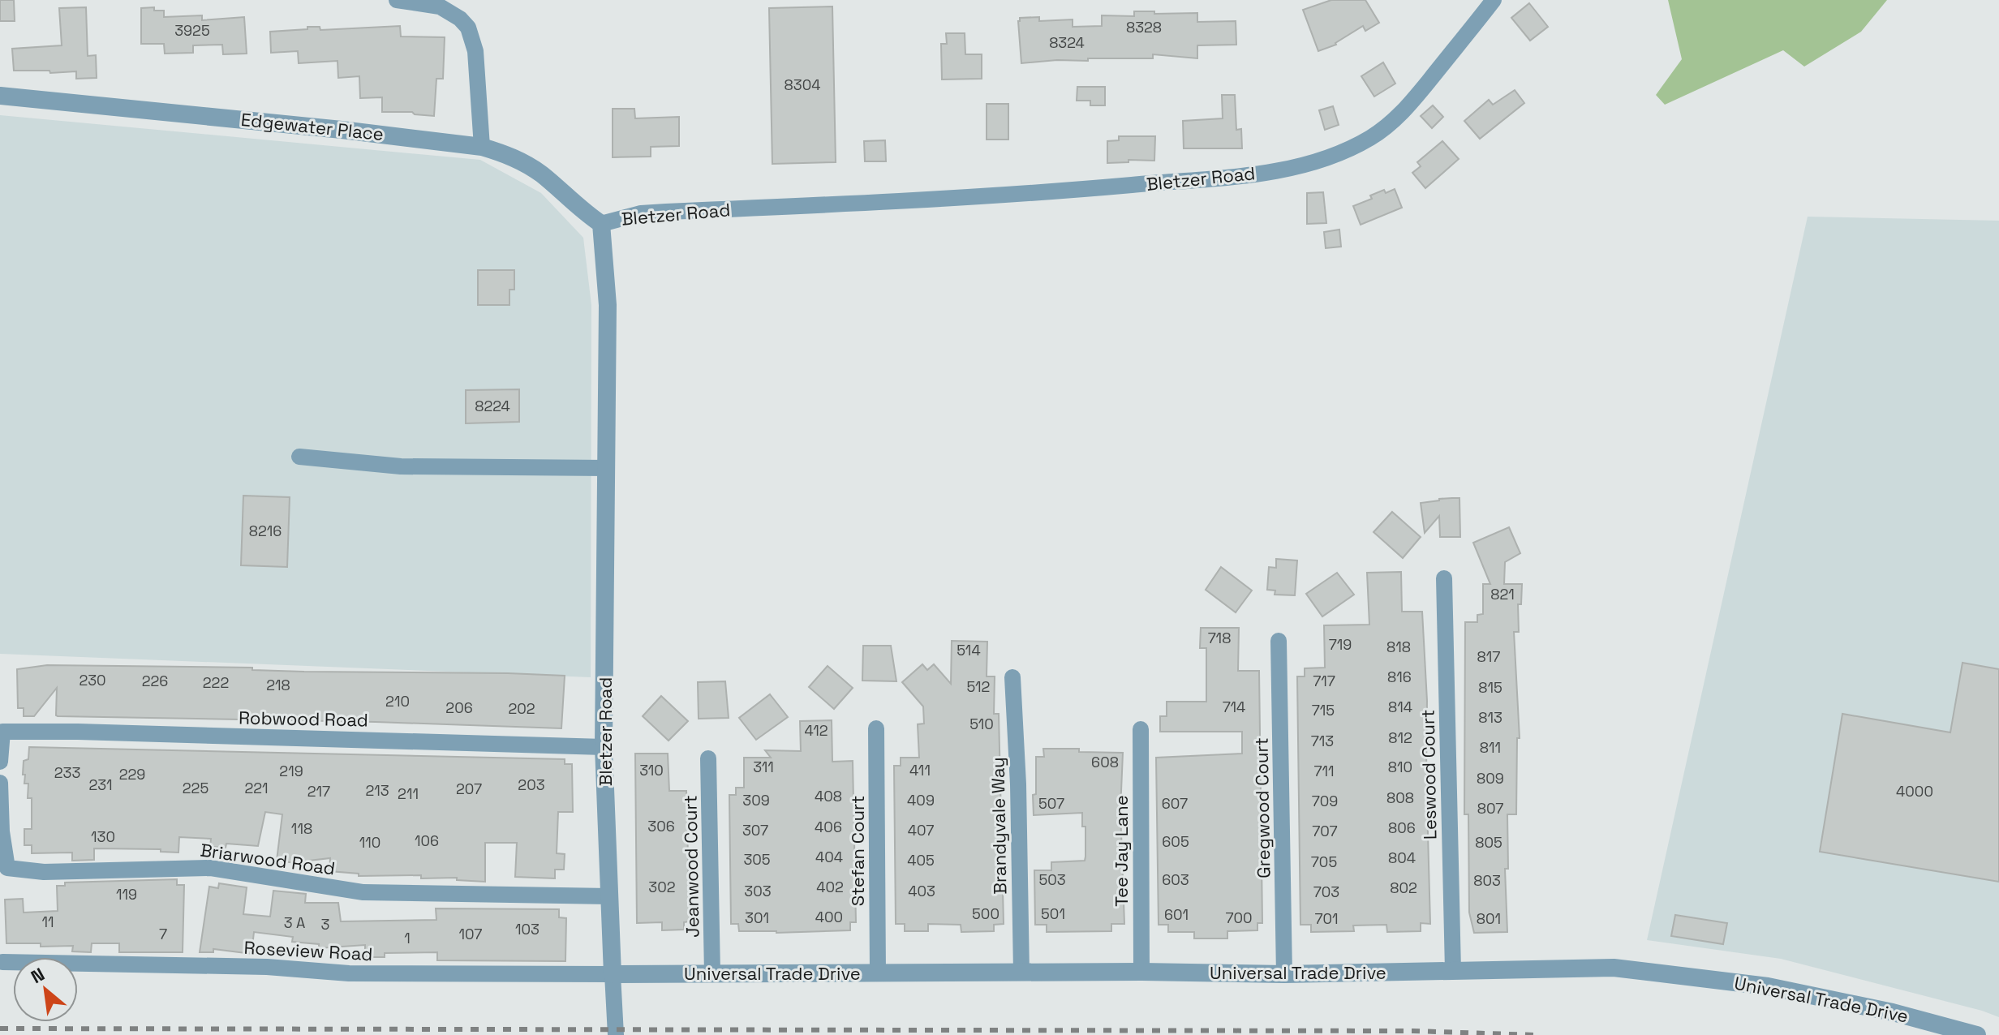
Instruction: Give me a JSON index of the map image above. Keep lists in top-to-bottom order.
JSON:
{
  "streets": {
    "street": [
      "Edgewater Place",
      "Bletzer Road",
      "Robwood Road",
      "Leswood Court",
      "Gregwood Court",
      "Brandyvale Way",
      "Stefan Court",
      "Tee Jay Lane",
      "Briarwood Road",
      "Jeanwood Court",
      "Roseview Road",
      "Universal Trade Drive"
    ]
  },
  "crossings": [
    ["Edgewater Place", "Bletzer Road"],
    ["Bletzer Road", "Robwood Road"],
    ["Bletzer Road", "Briarwood Road"],
    ["Bletzer Road", "Roseview Road"],
    ["Bletzer Road", "Universal Trade Drive"],
    ["Leswood Court", "Universal Trade Drive"],
    ["Gregwood Court", "Universal Trade Drive"],
    ["Brandyvale Way", "Universal Trade Drive"],
    ["Stefan Court", "Universal Trade Drive"],
    ["Tee Jay Lane", "Universal Trade Drive"],
    ["Jeanwood Court", "Universal Trade Drive"],
    ["Roseview Road", "Universal Trade Drive"]
  ],
  "house_numbers": [
    "8328",
    "3925",
    "8324",
    "8304",
    "8224",
    "8216",
    "821",
    "718",
    "719",
    "818",
    "514",
    "817",
    "816",
    "230",
    "226",
    "717",
    "222",
    "218",
    "512",
    "815",
    "210",
    "714",
    "814",
    "206",
    "202",
    "715",
    "813",
    "510",
    "412",
    "812",
    "713",
    "811",
    "608",
    "311",
    "810",
    "310",
    "411",
    "219",
    "711",
    "233",
    "229",
    "809",
    "231",
    "203",
    "225",
    "221",
    "207",
    "213",
    "217",
    "4000",
    "211",
    "408",
    "808",
    "309",
    "409",
    "709",
    "507",
    "607",
    "807",
    "306",
    "406",
    "806",
    "118",
    "307",
    "407",
    "707",
    "130",
    "106",
    "605",
    "110",
    "805",
    "404",
    "804",
    "305",
    "405",
    "705",
    "503",
    "603",
    "803",
    "302",
    "402",
    "802",
    "303",
    "403",
    "703",
    "119",
    "500",
    "501",
    "601",
    "400",
    "301",
    "700",
    "701",
    "801",
    "11",
    "3 A",
    "3",
    "103",
    "7",
    "107",
    "1"
  ],
  "north": "top left"
}
